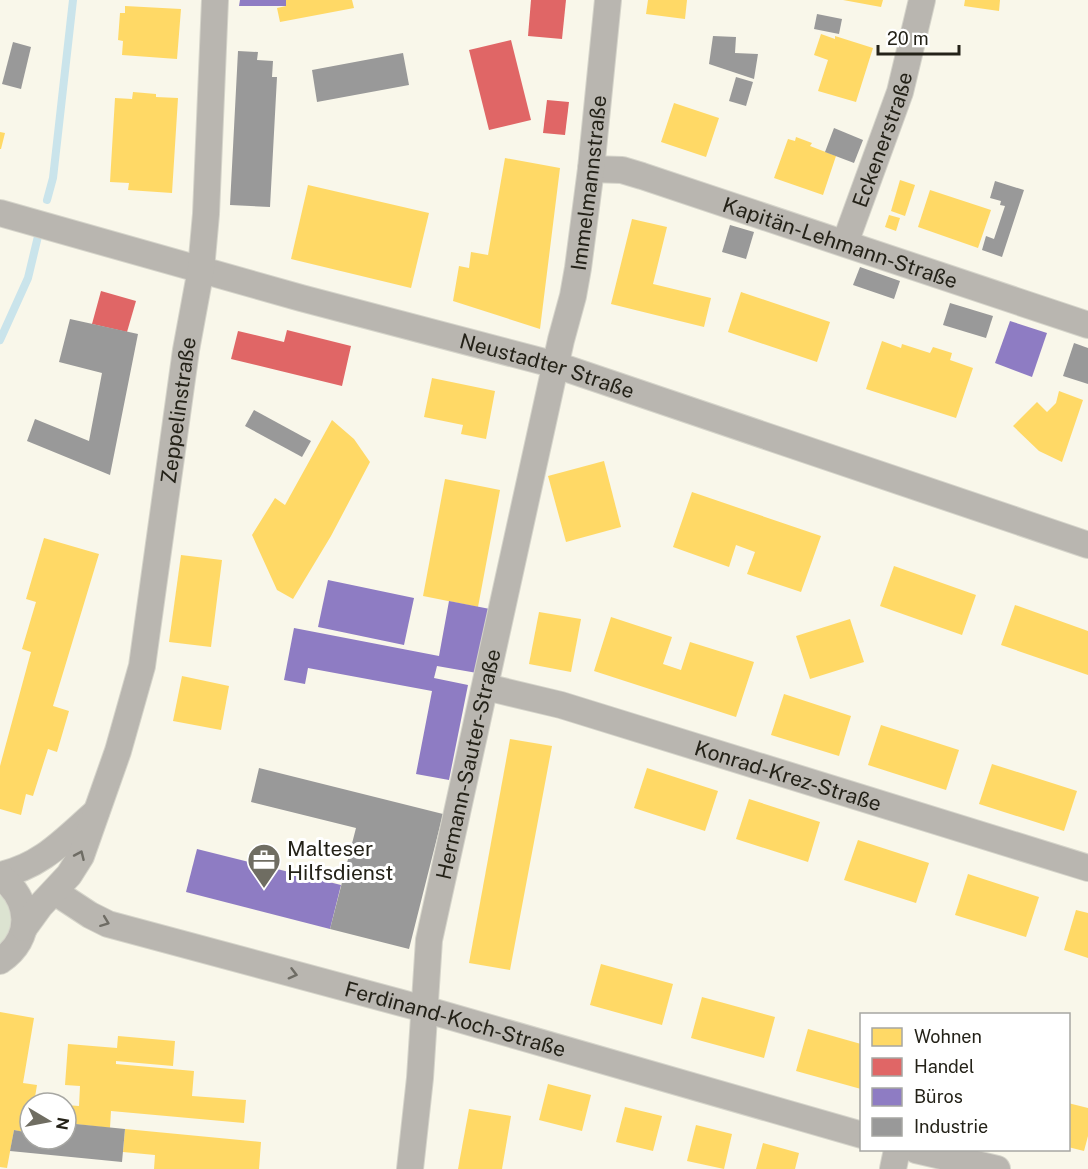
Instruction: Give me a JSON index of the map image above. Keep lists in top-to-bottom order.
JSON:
{
  "streets": {
    "street": [
      "Eckenerstraße",
      "Immelmannstraße",
      "Kapitän-Lehmann-Straße",
      "Neustadter Straße",
      "Zeppelinstraße",
      "Hermann-Sauter-Straße",
      "Konrad-Krez-Straße",
      "Ferdinand-Koch-Straße"
    ]
  },
  "crossings": [
    ["Eckenerstraße", "Kapitän-Lehmann-Straße"],
    ["Immelmannstraße", "Kapitän-Lehmann-Straße"],
    ["Immelmannstraße", "Neustadter Straße"],
    ["Immelmannstraße", "Hermann-Sauter-Straße"],
    ["Neustadter Straße", "Zeppelinstraße"],
    ["Neustadter Straße", "Hermann-Sauter-Straße"],
    ["Zeppelinstraße", "Ferdinand-Koch-Straße"],
    ["Hermann-Sauter-Straße", "Konrad-Krez-Straße"],
    ["Hermann-Sauter-Straße", "Ferdinand-Koch-Straße"]
  ],
  "one_way": ["Ferdinand-Koch-Straße"],
  "places": {
    "office": ["Malteser Hilfsdienst"]
  },
  "legend": [
    "Wohnen",
    "Handel",
    "Büros",
    "Industrie"
  ],
  "scale_bar": "20 m",
  "north": "right"
}
